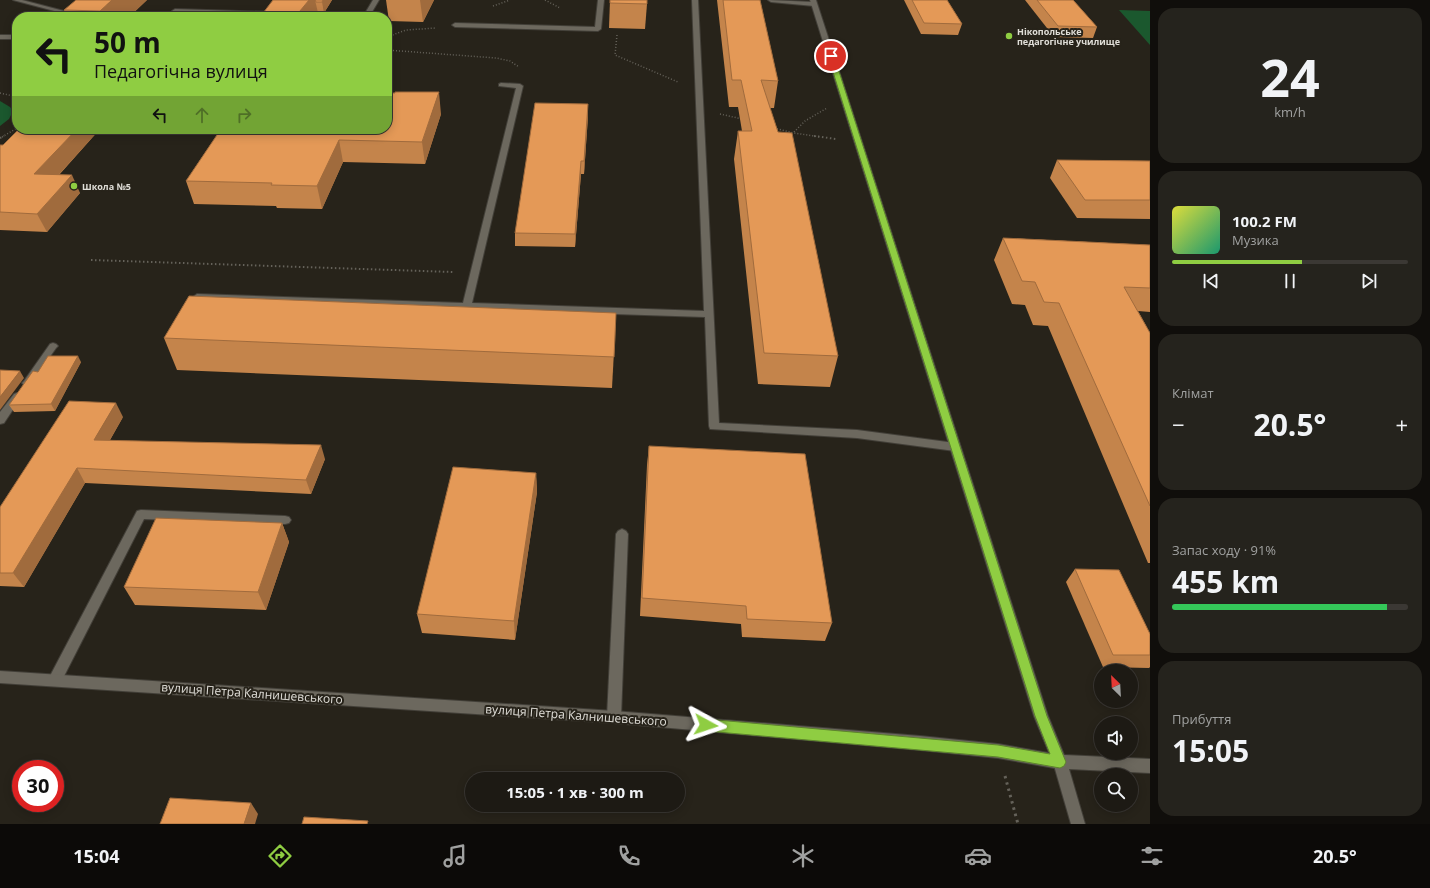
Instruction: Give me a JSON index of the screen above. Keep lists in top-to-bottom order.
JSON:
{
  "streets": {
    "main road": ["вулиця Петра Калнишевського"]
  },
  "places": ["Нікопольське педагогічне училище", "Школа №5"],
  "north": "top left",
  "page": {
    "tile": [
      ["24", "km/h"],
      "Клімат",
      ["Запас ходу · 91%", "455 km"],
      ["Прибуття", "15:05"]
    ],
    "turn": ["50 m", "Педагогічна вулиця"],
    "song": ["100.2 FM", "Музика"],
    "heat": ["−", "20.5°", "+"],
    "limit": "30",
    "trip": "15:05 · 1 хв · 300 m",
    "tabs": ["15:04", "20.5°"]
  }
}
